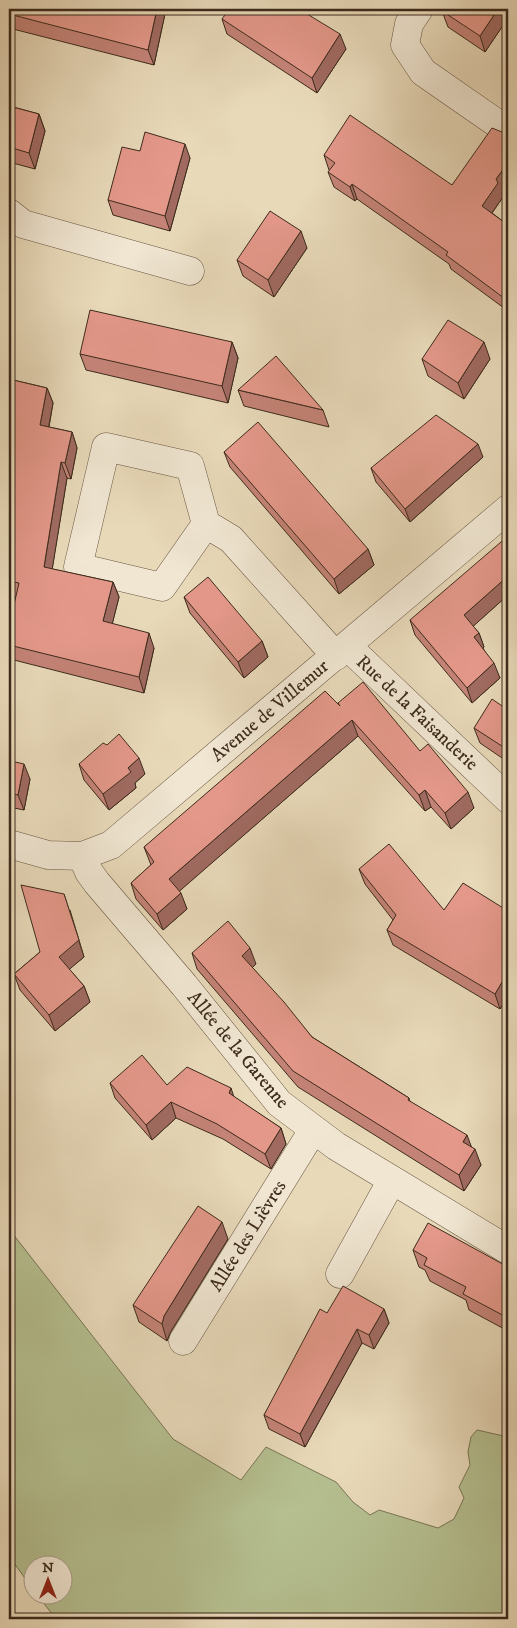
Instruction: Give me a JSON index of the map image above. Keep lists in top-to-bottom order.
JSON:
{
  "streets": {
    "street": [
      "Avenue de Villemur",
      "Rue de la Faisanderie",
      "Allée de la Garenne",
      "Allée des Lièvres"
    ]
  },
  "crossings": [
    ["Avenue de Villemur", "Rue de la Faisanderie"],
    ["Avenue de Villemur", "Allée de la Garenne"],
    ["Allée de la Garenne", "Allée des Lièvres"]
  ],
  "north": "top"
}
